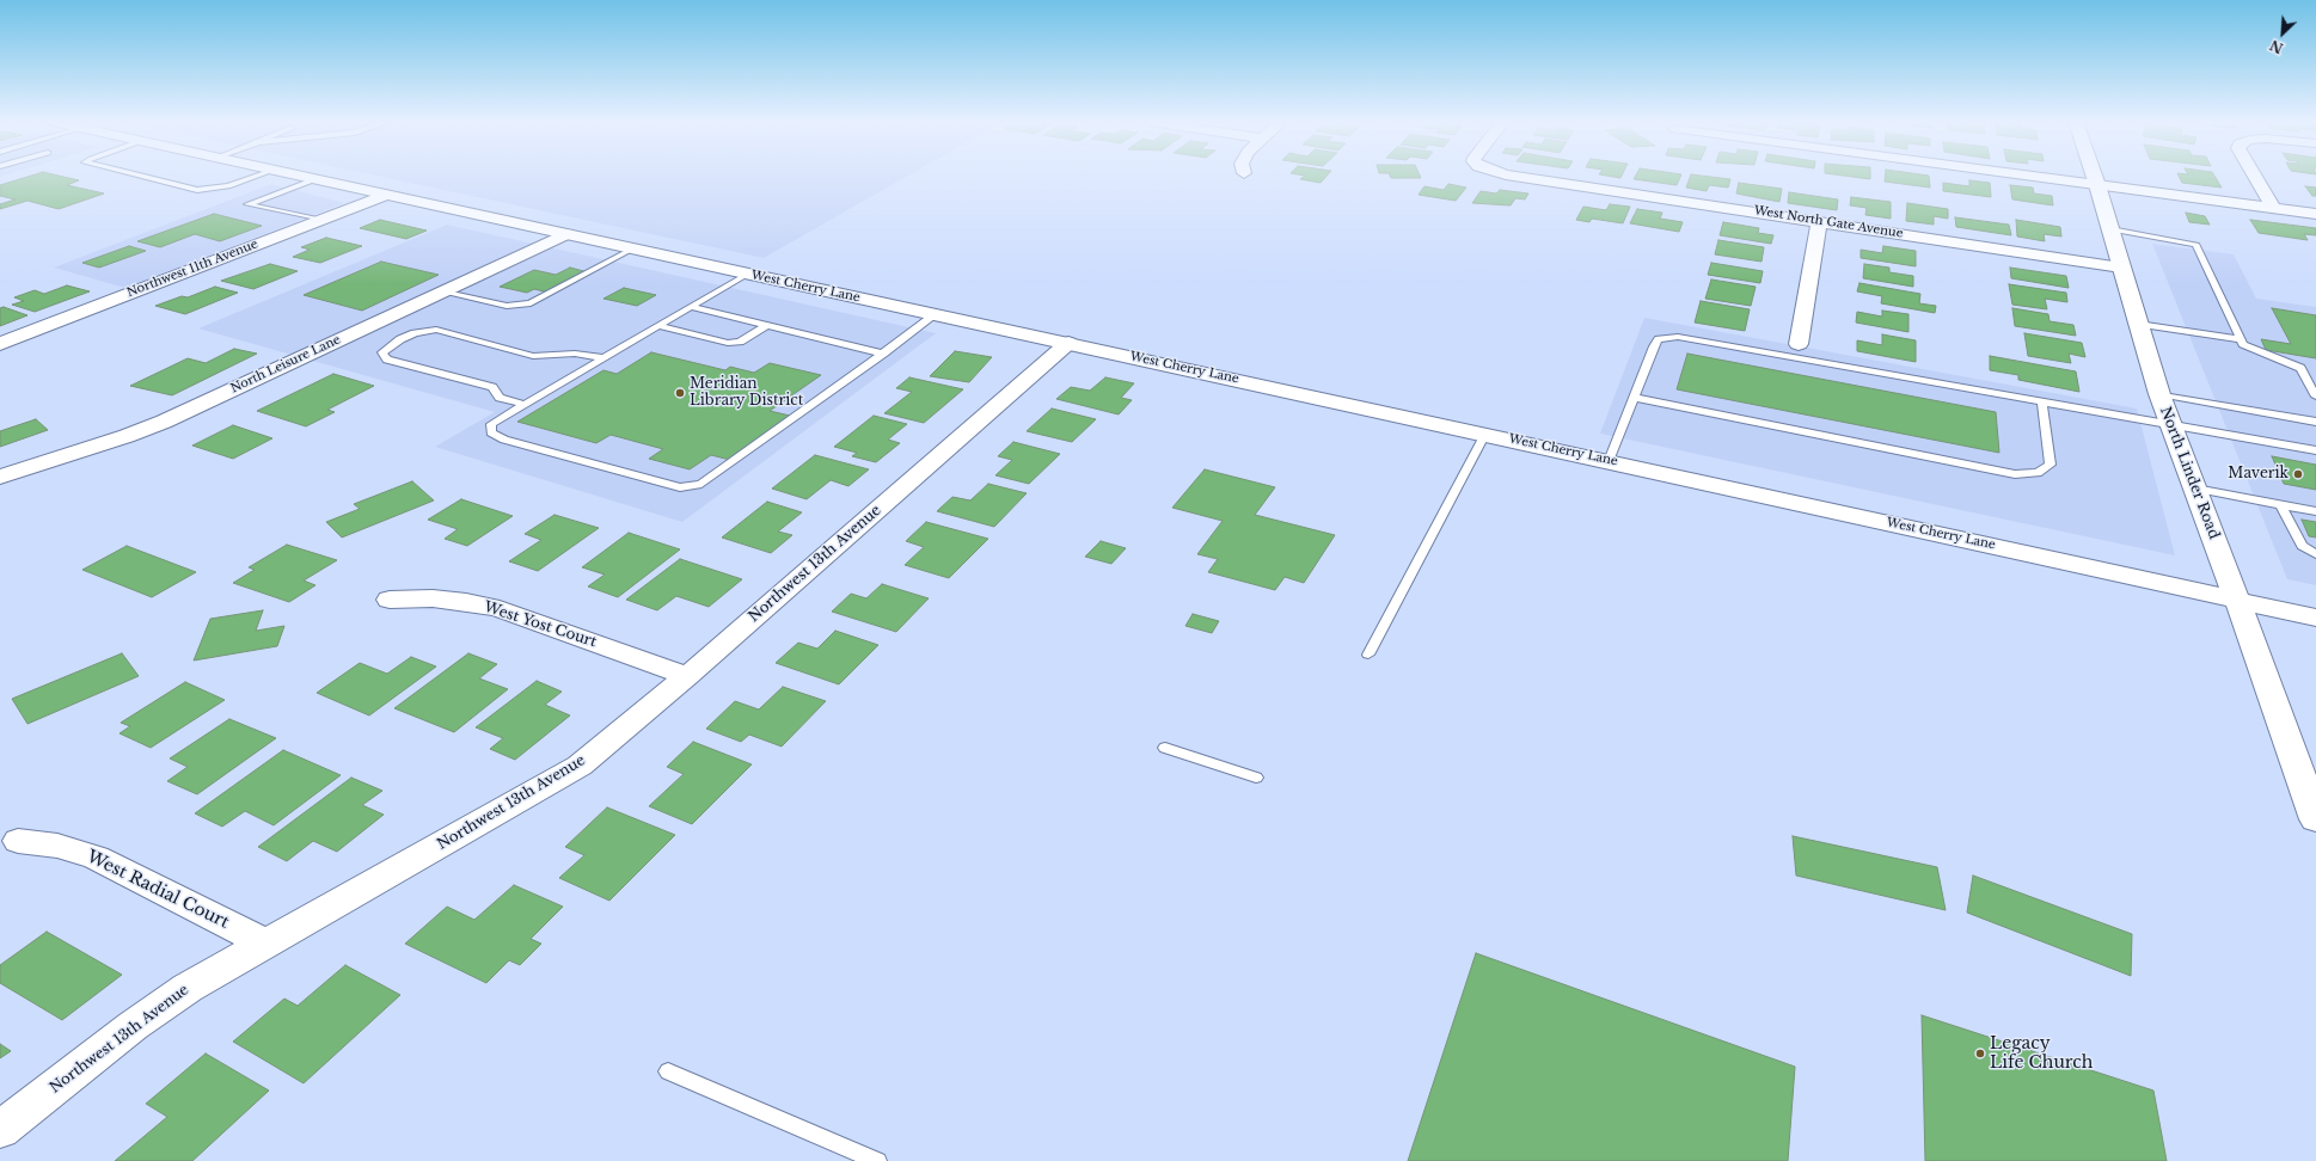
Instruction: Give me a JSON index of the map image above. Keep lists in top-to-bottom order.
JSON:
{
  "streets": {
    "main road": ["West Cherry Lane", "North Linder Road"],
    "street": [
      "West North Gate Avenue",
      "Northwest 11th Avenue",
      "North Leisure Lane",
      "Northwest 13th Avenue",
      "West Yost Court",
      "West Radial Court"
    ]
  },
  "crossings": [
    ["West North Gate Avenue", "North Linder Road"],
    ["Northwest 11th Avenue", "West Cherry Lane"],
    ["West Cherry Lane", "North Leisure Lane"],
    ["West Cherry Lane", "North Linder Road"],
    ["West Cherry Lane", "Northwest 13th Avenue"],
    ["Northwest 13th Avenue", "West Yost Court"],
    ["Northwest 13th Avenue", "West Radial Court"]
  ],
  "places": ["Meridian Library District", "Maverik", "Legacy Life Church"],
  "north": "bottom left"
}
